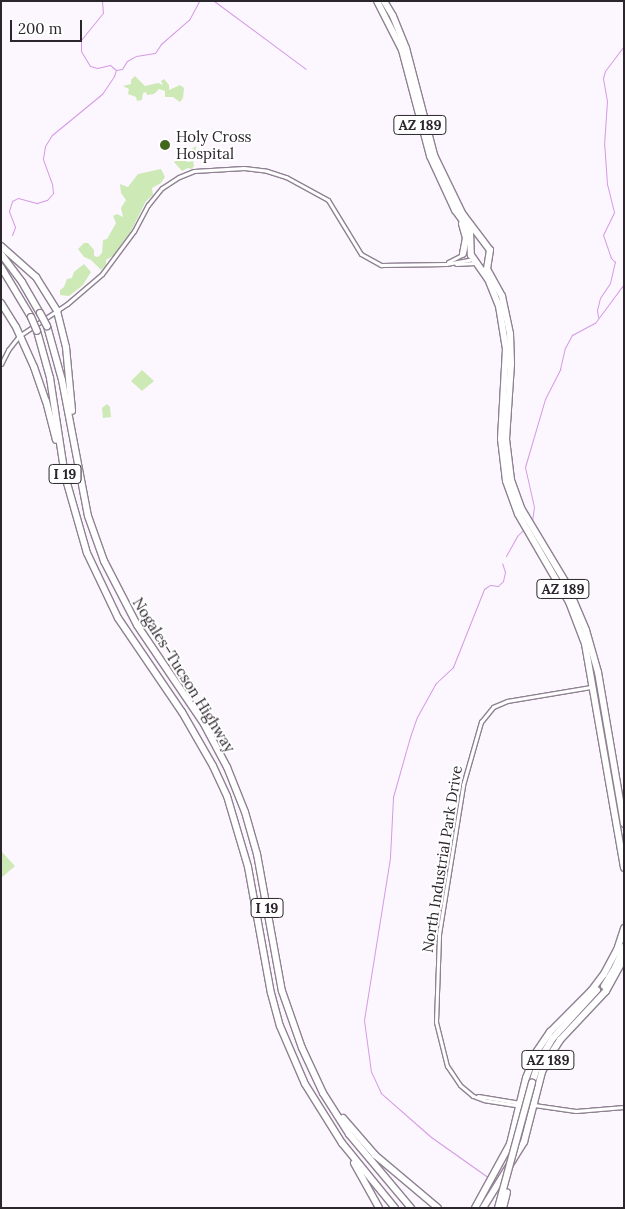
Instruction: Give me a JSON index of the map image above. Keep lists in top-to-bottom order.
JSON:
{
  "streets": {
    "highway": ["AZ 189", "I 19", "Nogales–Tucson Highway"],
    "street": ["North Industrial Park Drive"]
  },
  "crossings": [
    ["AZ 189", "North Industrial Park Drive"]
  ],
  "places": ["Holy Cross Hospital"],
  "scale_bar": "200 m"
}
